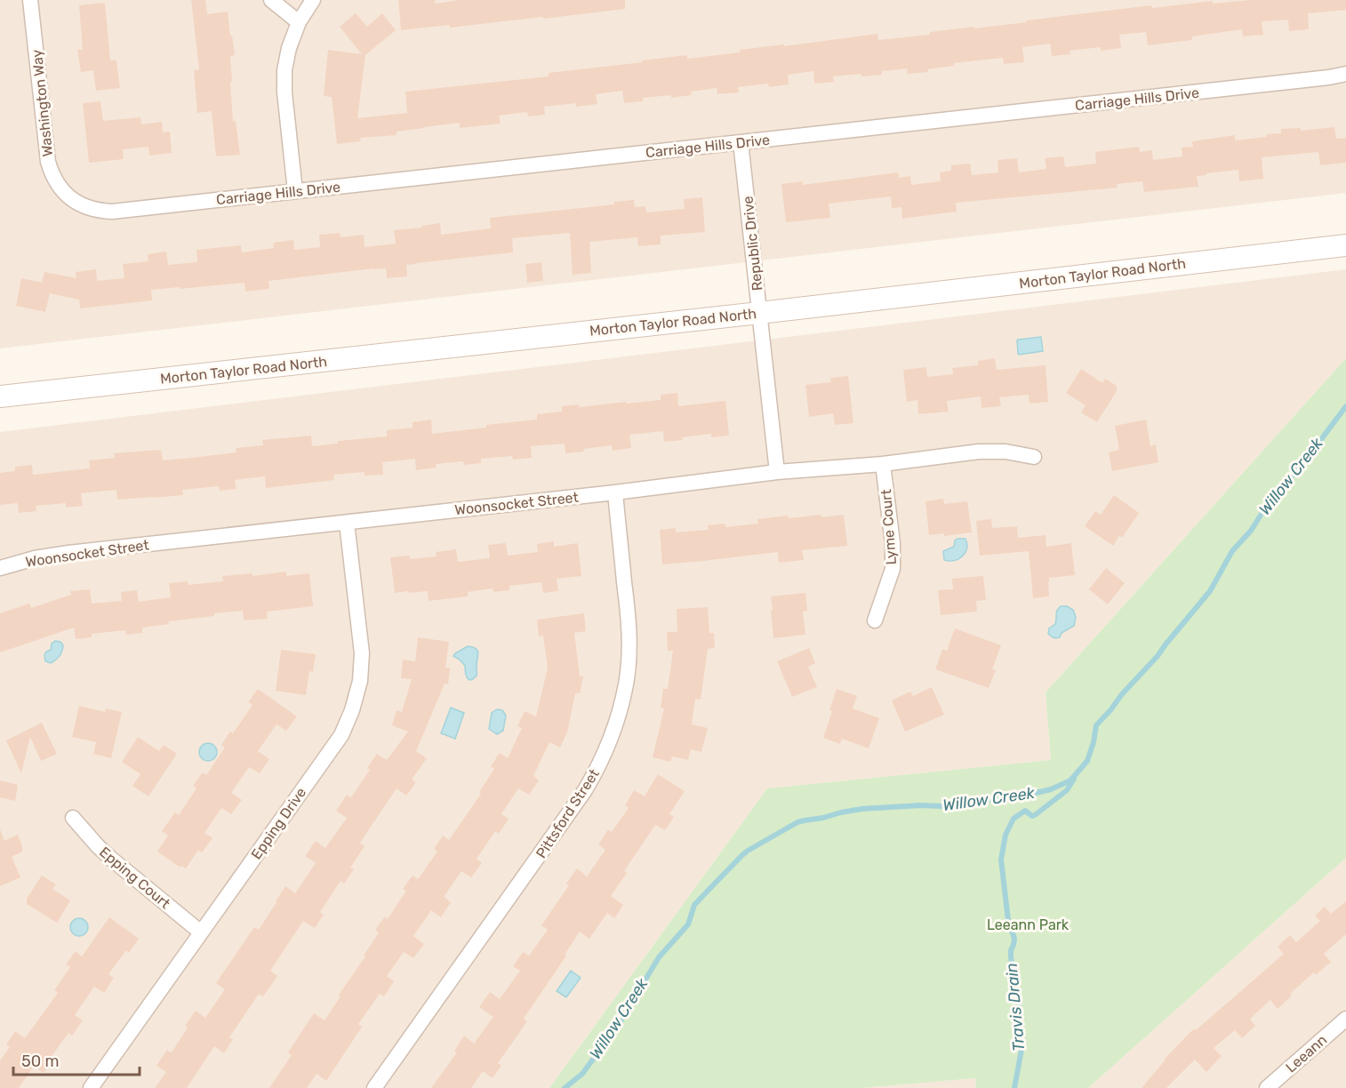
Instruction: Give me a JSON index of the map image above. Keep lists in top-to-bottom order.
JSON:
{
  "streets": {
    "street": [
      "Carriage Hills Drive",
      "Washington Way",
      "Republic Drive",
      "Morton Taylor Road North",
      "Woonsocket Street",
      "Lyme Court",
      "Pittsford Street",
      "Epping Drive",
      "Epping Court",
      "Leeann"
    ]
  },
  "crossings": [
    ["Carriage Hills Drive", "Washington Way"],
    ["Carriage Hills Drive", "Republic Drive"],
    ["Republic Drive", "Morton Taylor Road North"],
    ["Republic Drive", "Woonsocket Street"],
    ["Woonsocket Street", "Lyme Court"],
    ["Woonsocket Street", "Pittsford Street"],
    ["Woonsocket Street", "Epping Drive"],
    ["Epping Drive", "Epping Court"]
  ],
  "water": ["Willow Creek", "Travis Drain"],
  "parks": ["Leeann Park"],
  "scale_bar": "50 m"
}
